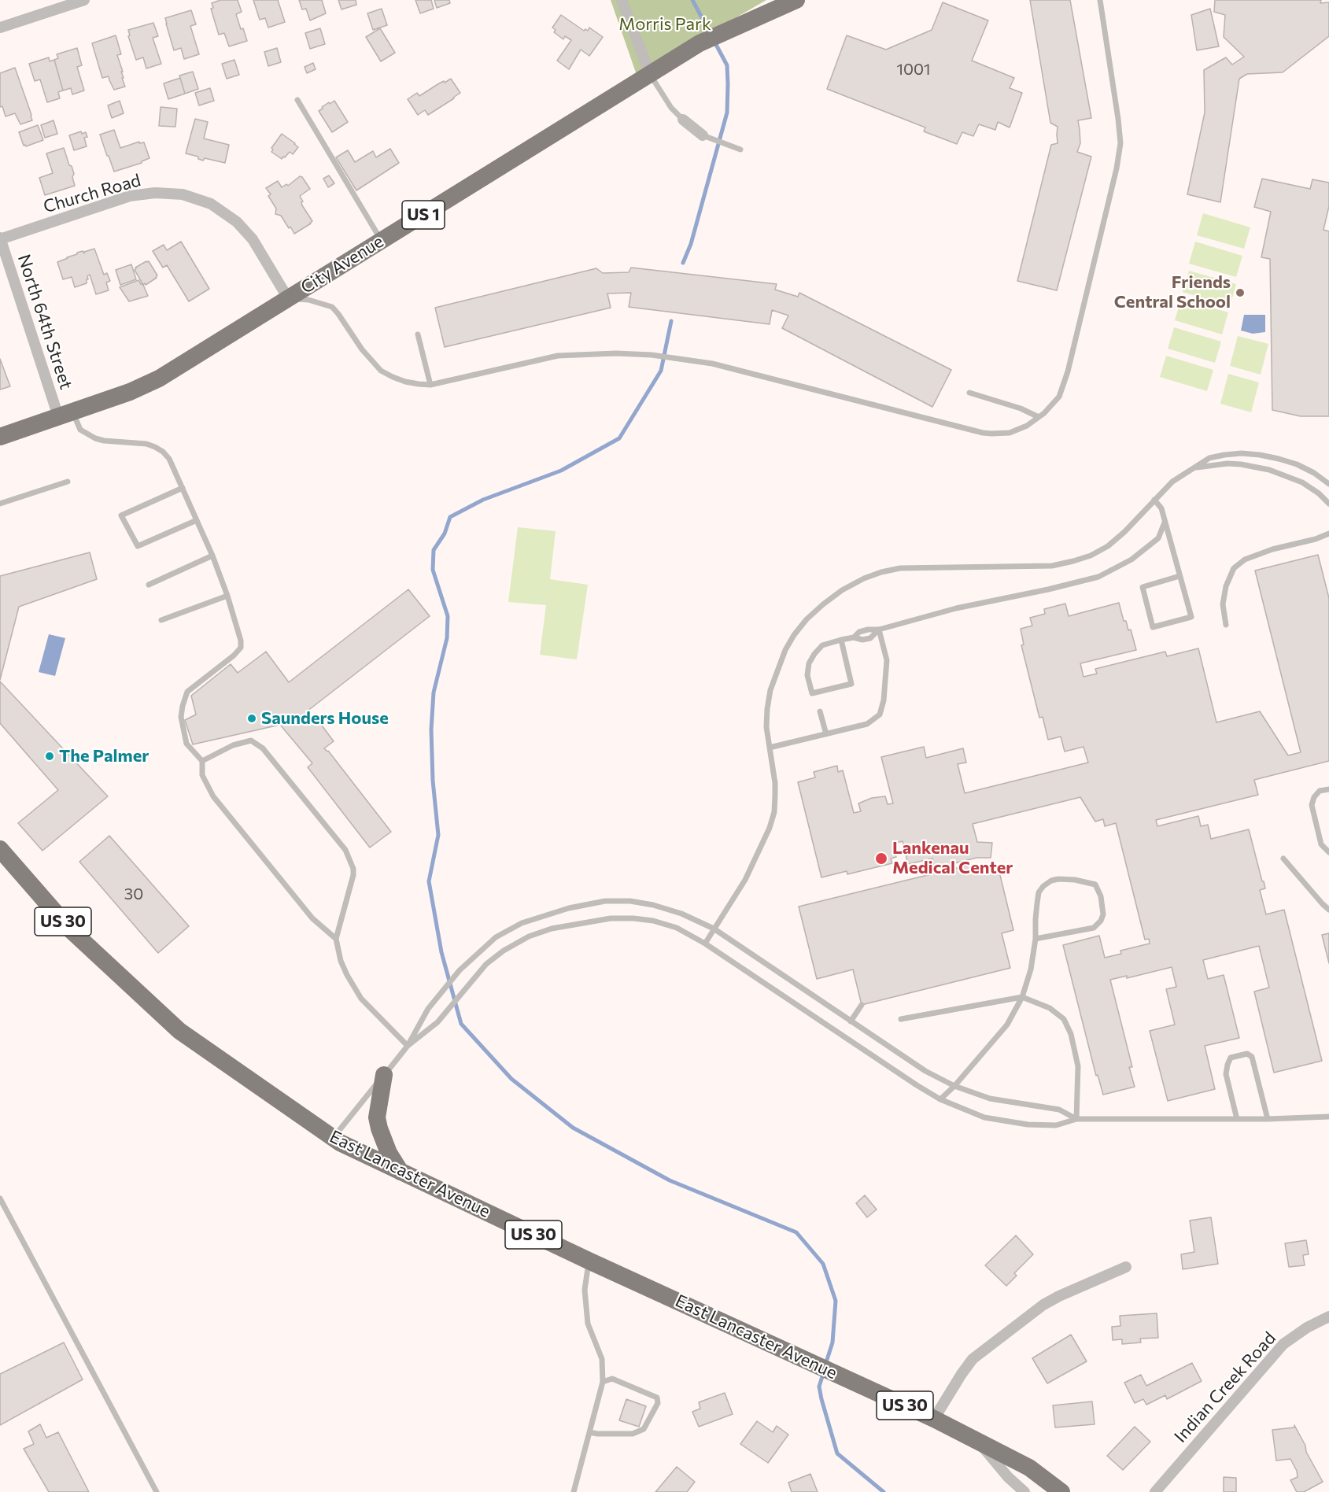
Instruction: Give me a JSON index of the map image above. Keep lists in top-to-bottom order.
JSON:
{
  "streets": {
    "highway": [
      "US 1",
      "City Avenue",
      "US 30",
      "East Lancaster Avenue"
    ],
    "street": ["Church Road", "North 64th Street", "Indian Creek Road"]
  },
  "crossings": [
    ["Church Road", "City Avenue"],
    ["Church Road", "North 64th Street"],
    ["City Avenue", "North 64th Street"]
  ],
  "parks": ["Morris Park"],
  "places": [
    "Friends Central School",
    "Saunders House",
    "The Palmer",
    "Lankenau Medical Center"
  ],
  "house_numbers": ["1001", "30"]
}
